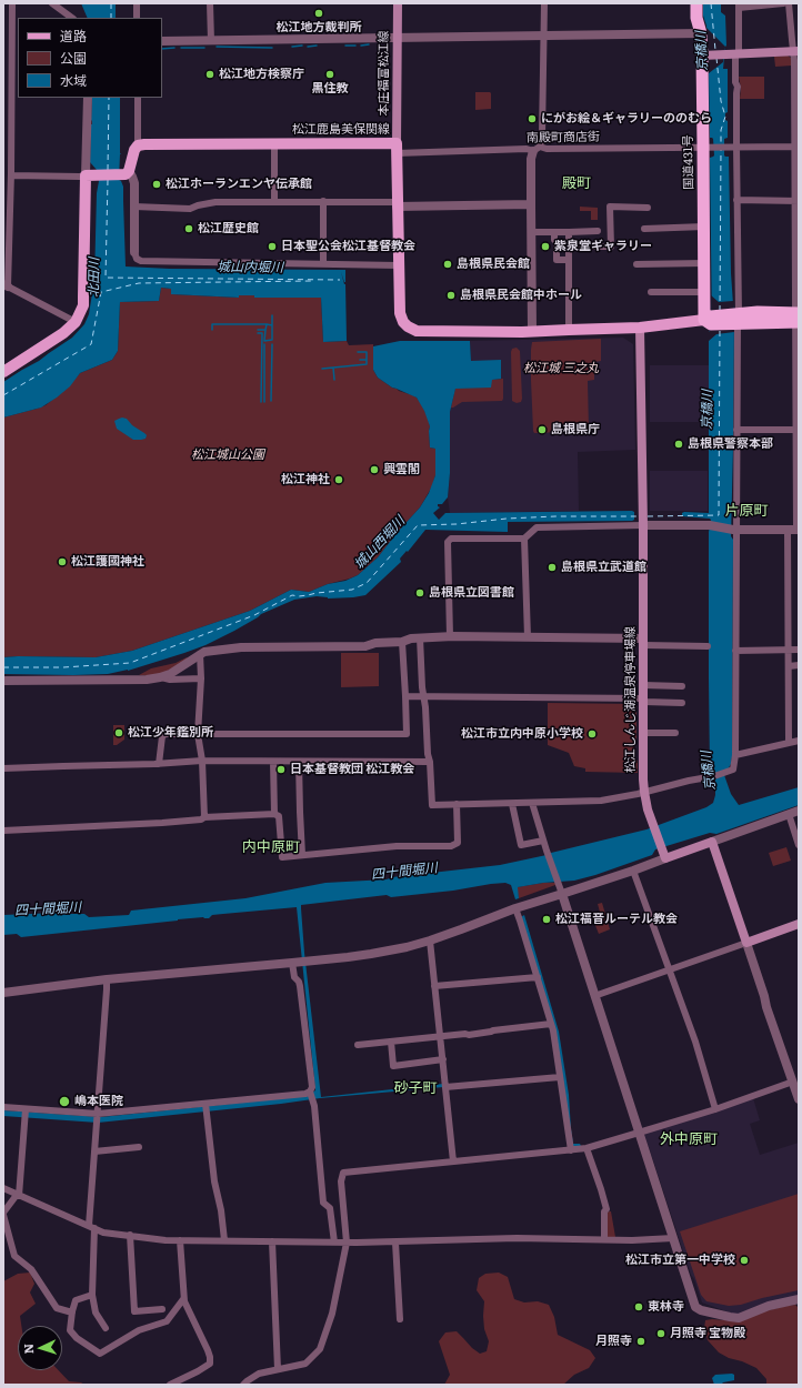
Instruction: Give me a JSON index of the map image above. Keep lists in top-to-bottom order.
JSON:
{
  "streets": {
    "highway": ["国道431号"],
    "main road": ["本庄福富松江線", "松江鹿島美保関線", "松江しんじ湖温泉停車場線"],
    "street": ["南殿町商店街"]
  },
  "crossings": [
    ["本庄福富松江線", "松江鹿島美保関線"],
    ["本庄福富松江線", "南殿町商店街"],
    ["松江鹿島美保関線", "南殿町商店街"],
    ["松江鹿島美保関線", "国道431号"],
    ["松江鹿島美保関線", "松江しんじ湖温泉停車場線"],
    ["南殿町商店街", "国道431号"]
  ],
  "districts": [
    "殿町",
    "片原町",
    "内中原町",
    "砂子町",
    "外中原町"
  ],
  "water": [
    "京橋川",
    "城山内堀川",
    "北田川",
    "城山西堀川",
    "四十間堀川"
  ],
  "parks": ["松江城 三之丸", "松江城山公園"],
  "places": [
    "松江地方裁判所",
    "松江地方検察庁",
    "黒住教",
    "にがお絵＆ギャラリーののむら",
    "松江ホーランエンヤ伝承館",
    "松江歴史館",
    "日本聖公会松江基督教会",
    "紫泉堂ギャラリー",
    "島根県民会館",
    "島根県民会館中ホール",
    "島根県庁",
    "島根県警察本部",
    "興雲閣",
    "松江神社",
    "松江護國神社",
    "島根県立武道館",
    "島根県立図書館",
    "松江少年鑑別所",
    "松江市立内中原小学校",
    "日本基督教団 松江教会",
    "松江福音ルーテル教会",
    "嶋本医院",
    "松江市立第一中学校",
    "東林寺",
    "月照寺 宝物殿",
    "月照寺"
  ],
  "legend": ["道路", "公園", "水域"],
  "north": "left"
}
